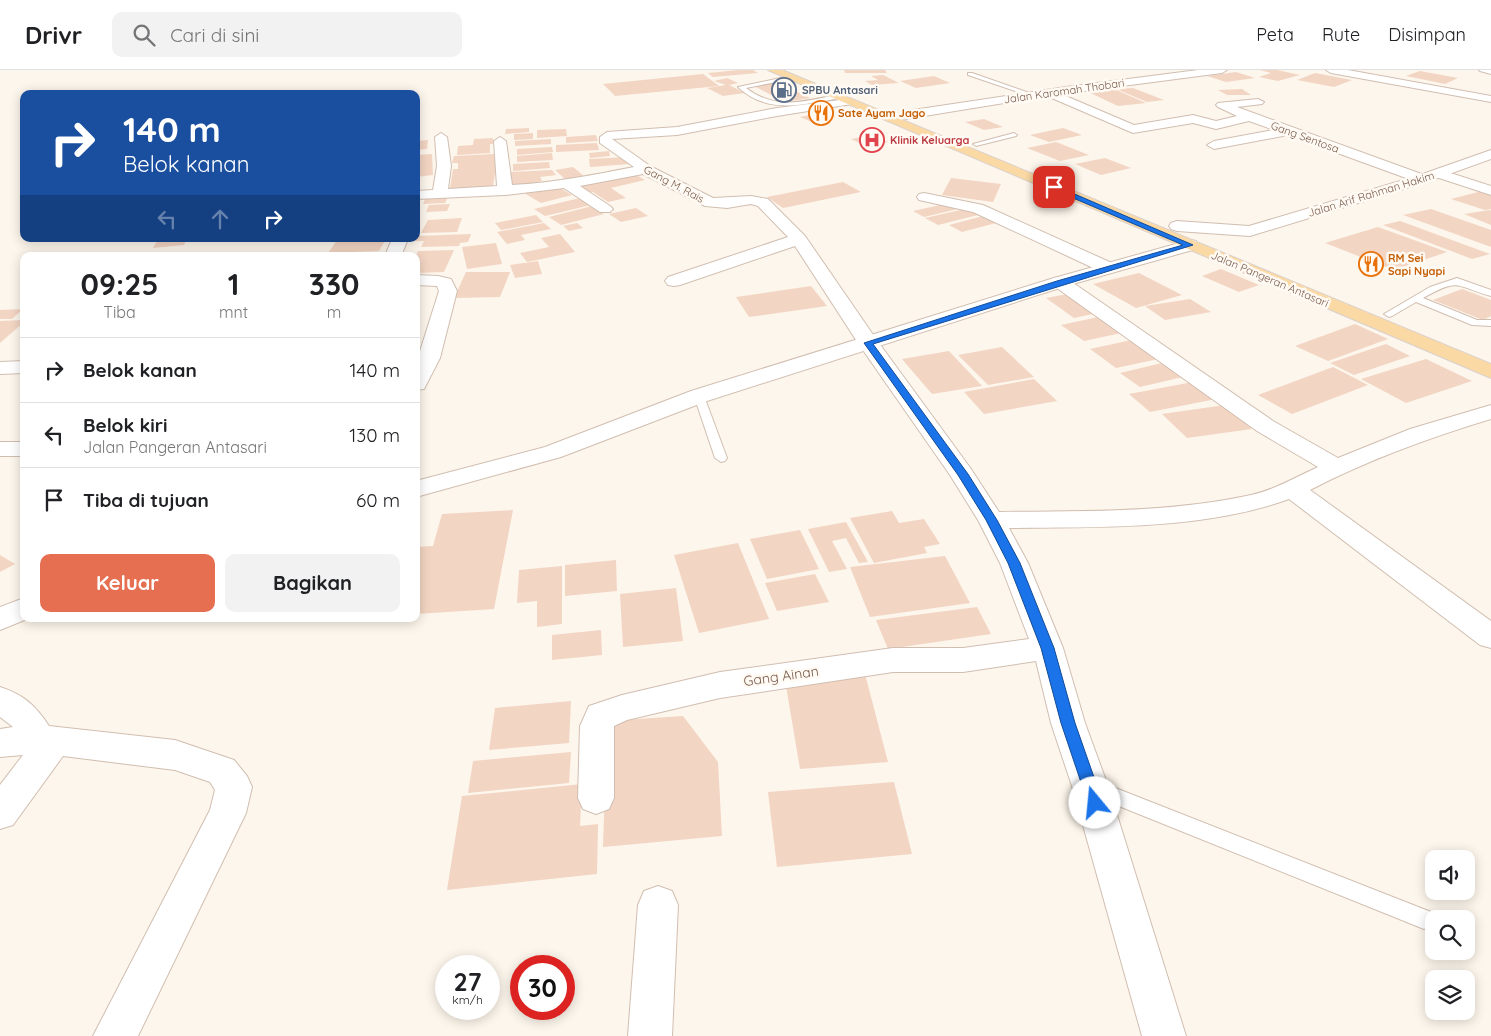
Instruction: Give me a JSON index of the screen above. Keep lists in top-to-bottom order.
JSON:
{
  "streets": {
    "main road": ["Jalan Pangeran Antasari"],
    "street": [
      "Jalan Karomah Thobari",
      "Gang Sentosa",
      "Gang M. Rais",
      "Jalan Arif Rahman Hakim",
      "Gang Ainan"
    ]
  },
  "crossings": [
    ["Jalan Karomah Thobari", "Jalan Pangeran Antasari"],
    ["Gang Sentosa", "Jalan Arif Rahman Hakim"],
    ["Gang M. Rais", "Jalan Pangeran Antasari"],
    ["Gang M. Rais", "Gang Ainan"],
    ["Jalan Arif Rahman Hakim", "Jalan Pangeran Antasari"]
  ],
  "places": {
    "fuel station": ["SPBU Antasari"],
    "restaurant": ["Sate Ayam Jago", "RM Sei Sapi Nyapi"],
    "hospital": ["Klinik Keluarga"]
  },
  "page": {
    "header": "Drivr",
    "search": "Cari di sini",
    "nav": ["Peta", "Rute", "Disimpan"],
    "turn": ["140 m", "Belok kanan"],
    "eta": [
      "09:25",
      "Tiba",
      "1",
      "mnt",
      "330",
      "m"
    ],
    "list": [
      {
        "name": "Belok kanan",
        "value": "140 m"
      },
      {
        "name": "Belok kiri",
        "note": "Jalan Pangeran Antasari",
        "value": "130 m"
      },
      {
        "name": "Tiba di tujuan",
        "value": "60 m"
      }
    ],
    "buttons": ["Keluar", "Bagikan"],
    "speed": "27 km/h",
    "limit": "30"
  }
}
